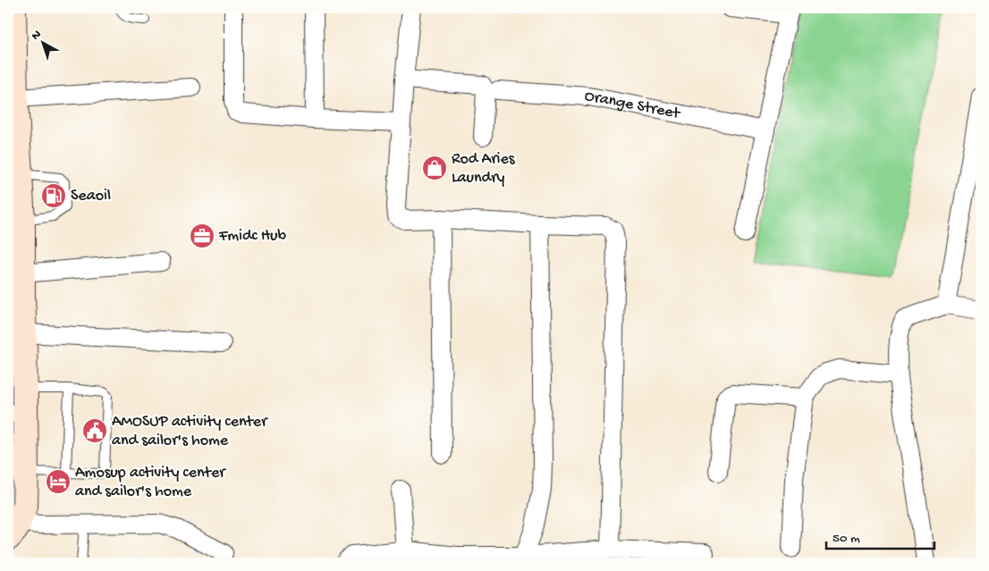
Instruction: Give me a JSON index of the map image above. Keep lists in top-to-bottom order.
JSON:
{
  "streets": {
    "street": ["Orange Street"]
  },
  "places": {
    "shop": ["Rod Aries Laundry"],
    "fuel station": ["Seaoil"],
    "office": ["Fmidc Hub"],
    "public building": ["AMOSUP activity center and sailor's home"],
    "hotel": ["Amosup activity center and sailor's home"]
  },
  "scale_bar": "50 m",
  "north": "top left"
}
